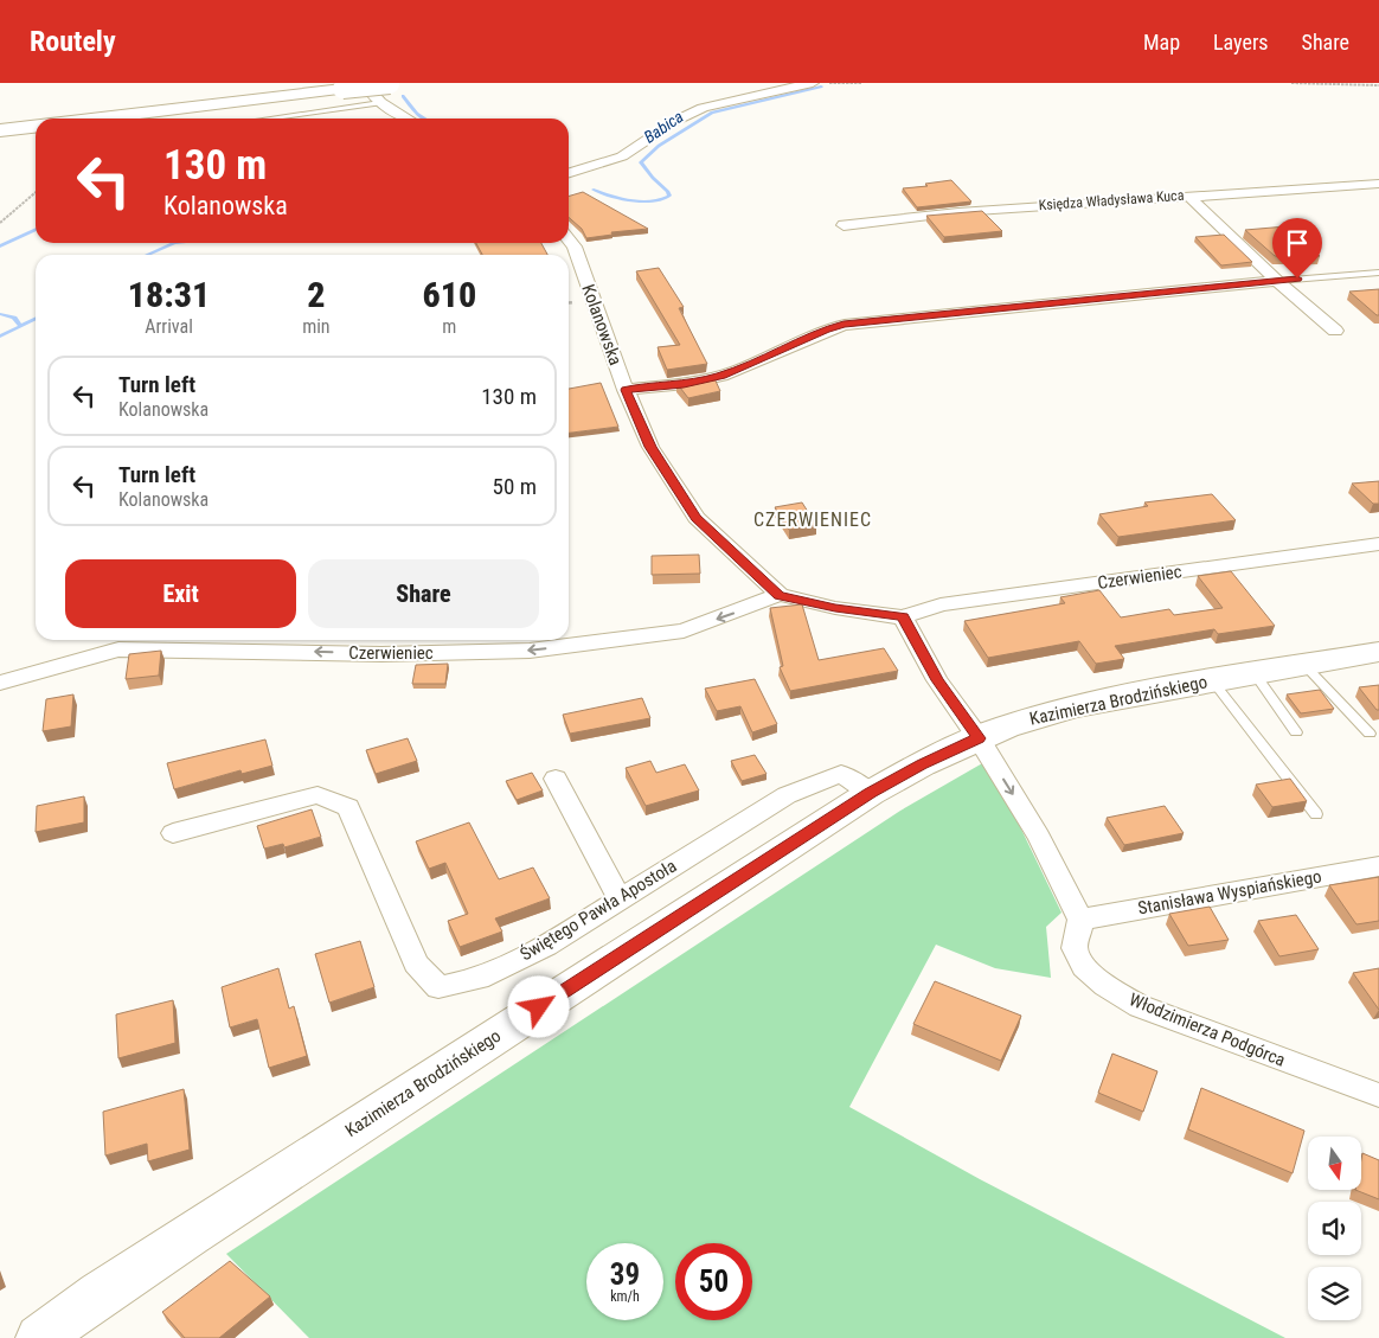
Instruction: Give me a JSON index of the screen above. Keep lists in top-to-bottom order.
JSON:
{
  "streets": {
    "main road": ["Kazimierza Brodzińskiego"],
    "street": [
      "Księdza Władysława Kuca",
      "Kolanowska",
      "Czerwieniec",
      "Stanisława Wyspiańskiego",
      "Świętego Pawła Apostoła",
      "Włodzimierza Podgórca"
    ]
  },
  "crossings": [
    ["Kolanowska", "Czerwieniec"],
    ["Kazimierza Brodzińskiego", "Świętego Pawła Apostoła"],
    ["Stanisława Wyspiańskiego", "Włodzimierza Podgórca"]
  ],
  "one_way": ["Czerwieniec"],
  "districts": ["CZERWIENIEC"],
  "water": ["Babica"],
  "north": "bottom",
  "page": {
    "header": "Routely",
    "nav": ["Map", "Layers", "Share"],
    "turn": ["130 m", "Kolanowska"],
    "eta": [
      "18:31",
      "Arrival",
      "2",
      "min",
      "610",
      "m"
    ],
    "list": [
      {
        "name": "Turn left",
        "note": "Kolanowska",
        "value": "130 m"
      },
      {
        "name": "Turn left",
        "note": "Kolanowska",
        "value": "50 m"
      }
    ],
    "buttons": ["Exit", "Share"],
    "speed": "39 km/h",
    "limit": "50"
  }
}
